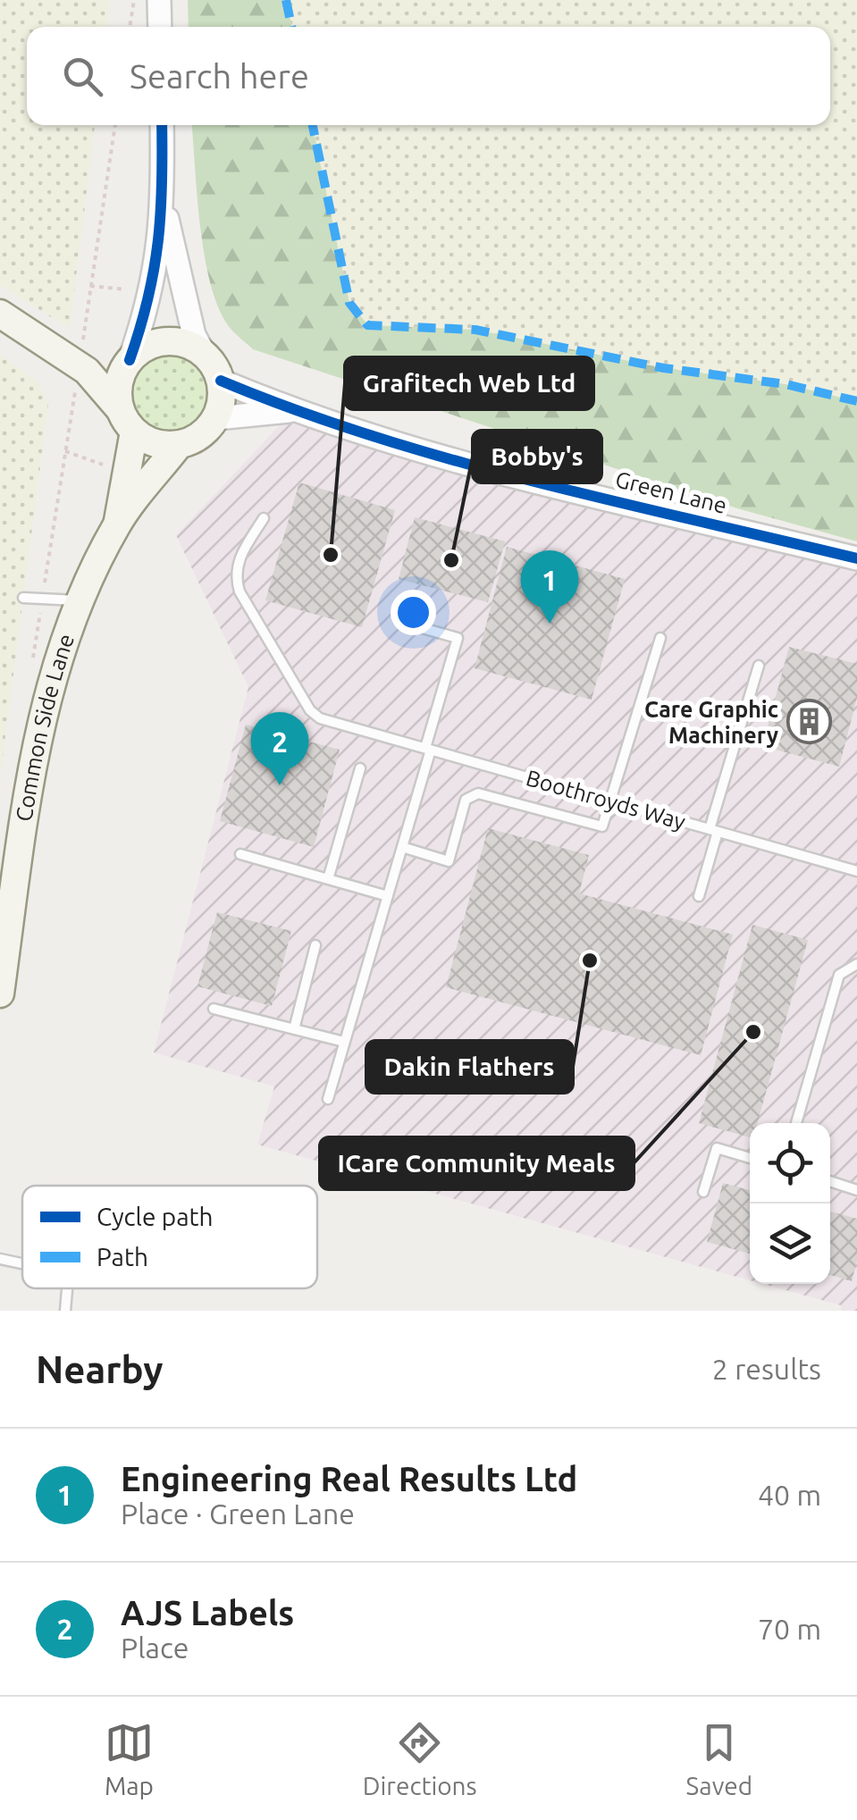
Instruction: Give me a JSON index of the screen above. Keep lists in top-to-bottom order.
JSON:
{
  "streets": {
    "main road": ["Common Side Lane"],
    "street": ["Green Lane"],
    "lane": ["Boothroyds Way"]
  },
  "crossings": [
    ["Green Lane", "Common Side Lane"]
  ],
  "places": {
    "other": [
      "Grafitech Web Ltd",
      "Bobby's",
      "Dakin Flathers",
      "ICare Community Meals"
    ],
    "building": ["Care Graphic Machinery"]
  },
  "legend": ["Cycle path", "Path"],
  "page": {
    "search": "Search here",
    "pins": ["1", "2"],
    "heading": ["Nearby", "2 results"],
    "list": [
      {
        "mark": "1",
        "name": "Engineering Real Results Ltd",
        "note": "Place · Green Lane",
        "value": "40 m"
      },
      {
        "mark": "2",
        "name": "AJS Labels",
        "note": "Place",
        "value": "70 m"
      }
    ],
    "nav": ["Map", "Directions", "Saved"]
  }
}
